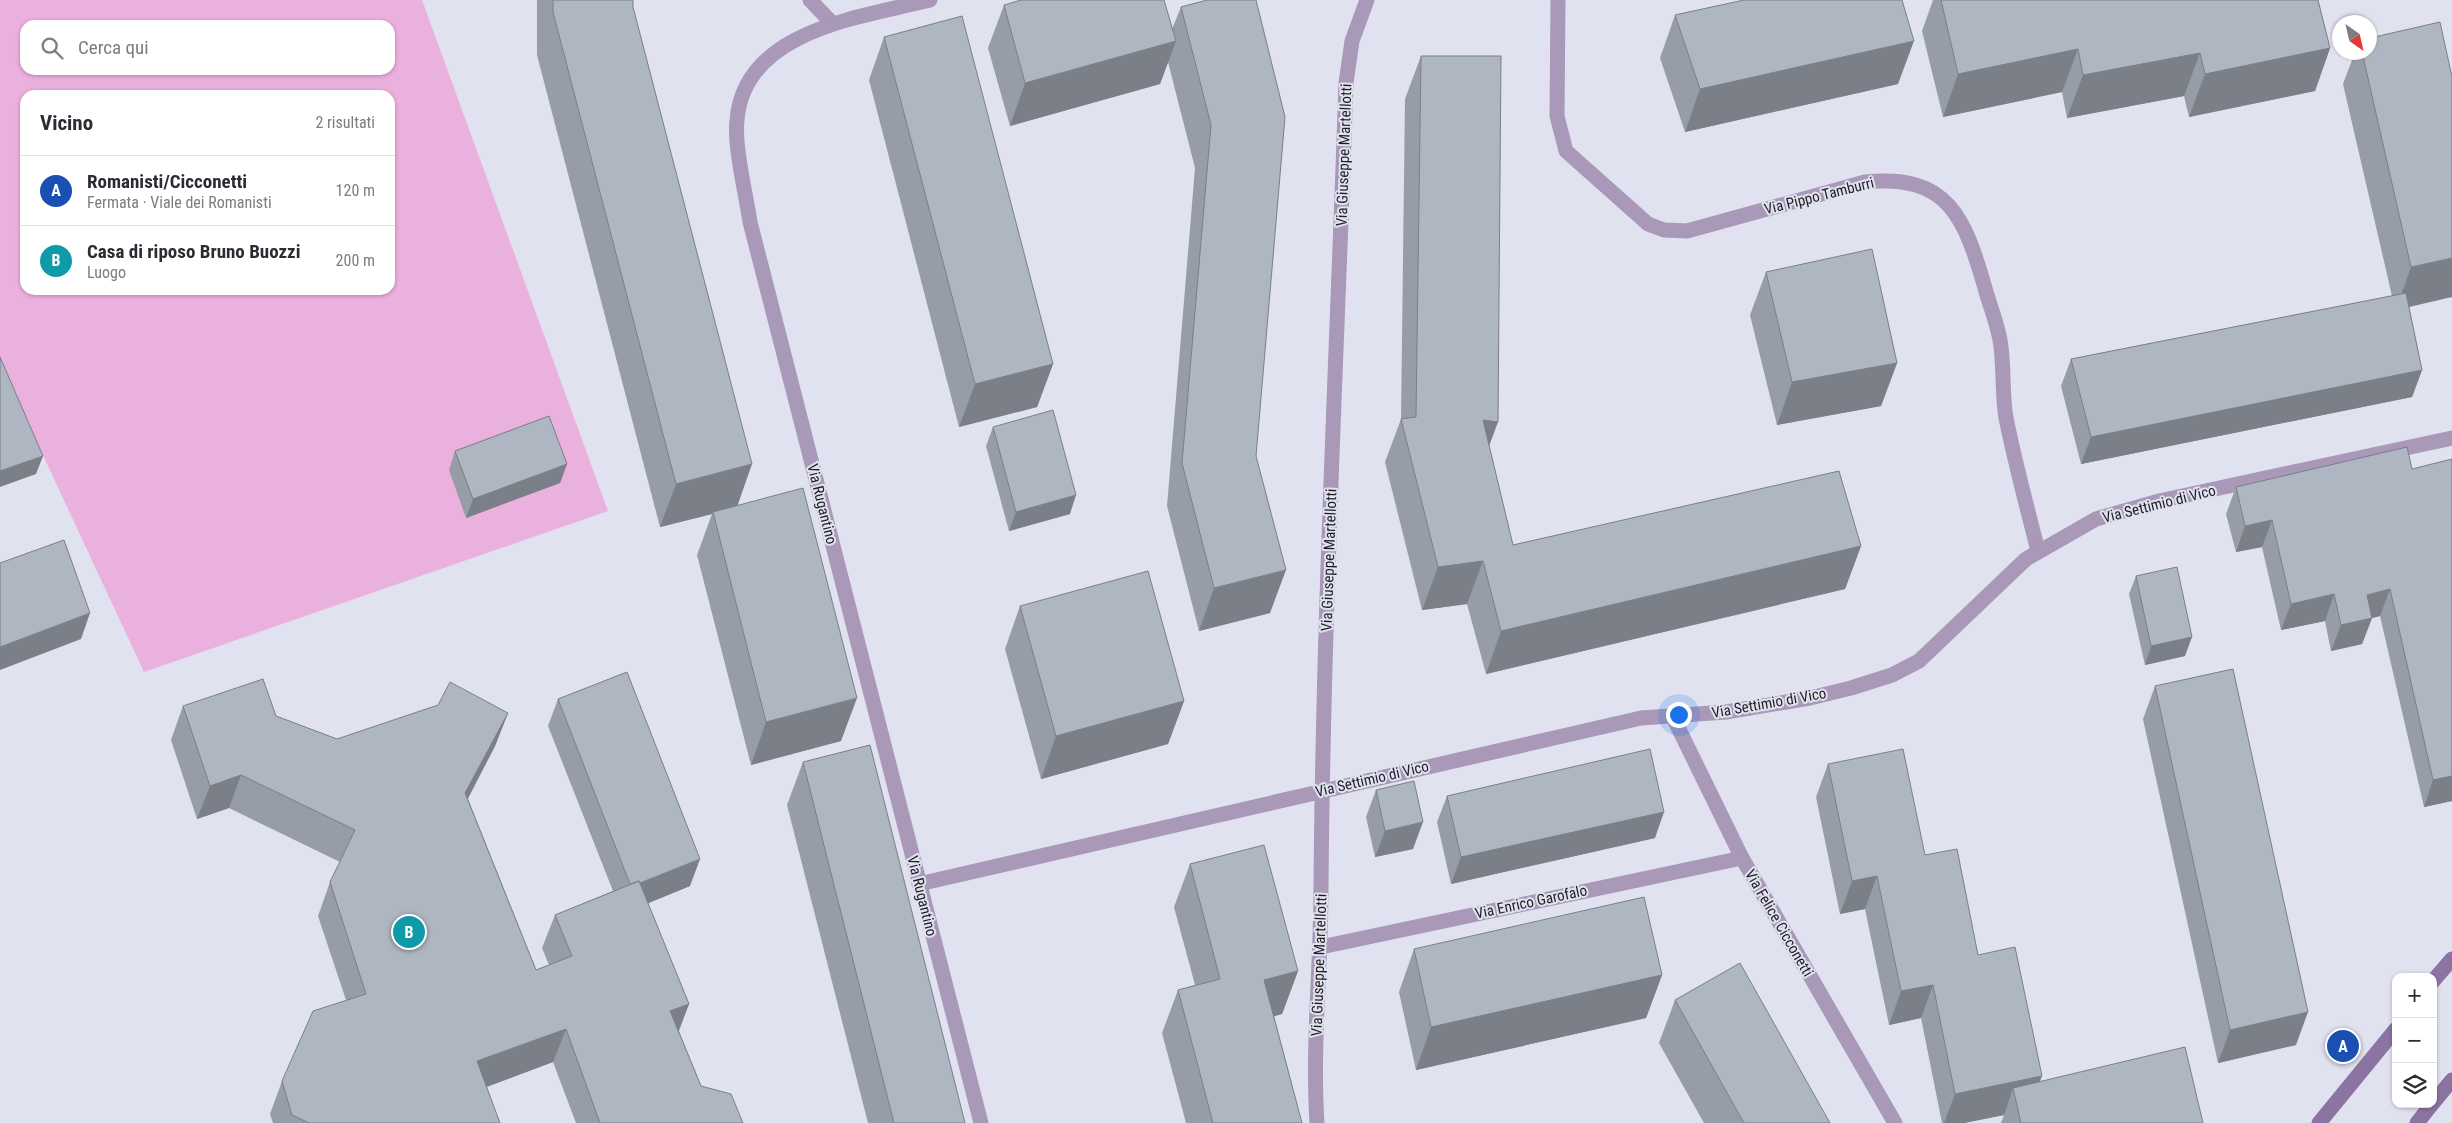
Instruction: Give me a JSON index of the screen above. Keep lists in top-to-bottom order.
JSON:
{
  "streets": {
    "street": [
      "Via Giuseppe Martellotti",
      "Via Pippo Tamburri",
      "Via Rugantino",
      "Via Settimio di Vico",
      "Via Enrico Garofalo",
      "Via Felice Cicconetti"
    ]
  },
  "crossings": [
    ["Via Giuseppe Martellotti", "Via Settimio di Vico"],
    ["Via Giuseppe Martellotti", "Via Enrico Garofalo"],
    ["Via Pippo Tamburri", "Via Settimio di Vico"],
    ["Via Rugantino", "Via Settimio di Vico"],
    ["Via Settimio di Vico", "Via Felice Cicconetti"],
    ["Via Enrico Garofalo", "Via Felice Cicconetti"]
  ],
  "north": "bottom right",
  "page": {
    "search": "Cerca qui",
    "heading": ["Vicino", "2 risultati"],
    "list": [
      {
        "mark": "A",
        "name": "Romanisti/Cicconetti",
        "note": "Fermata · Viale dei Romanisti",
        "value": "120 m"
      },
      {
        "mark": "B",
        "name": "Casa di riposo Bruno Buozzi",
        "note": "Luogo",
        "value": "200 m"
      }
    ],
    "pins": ["B", "A"],
    "map_buttons": ["+", "−"]
  }
}
